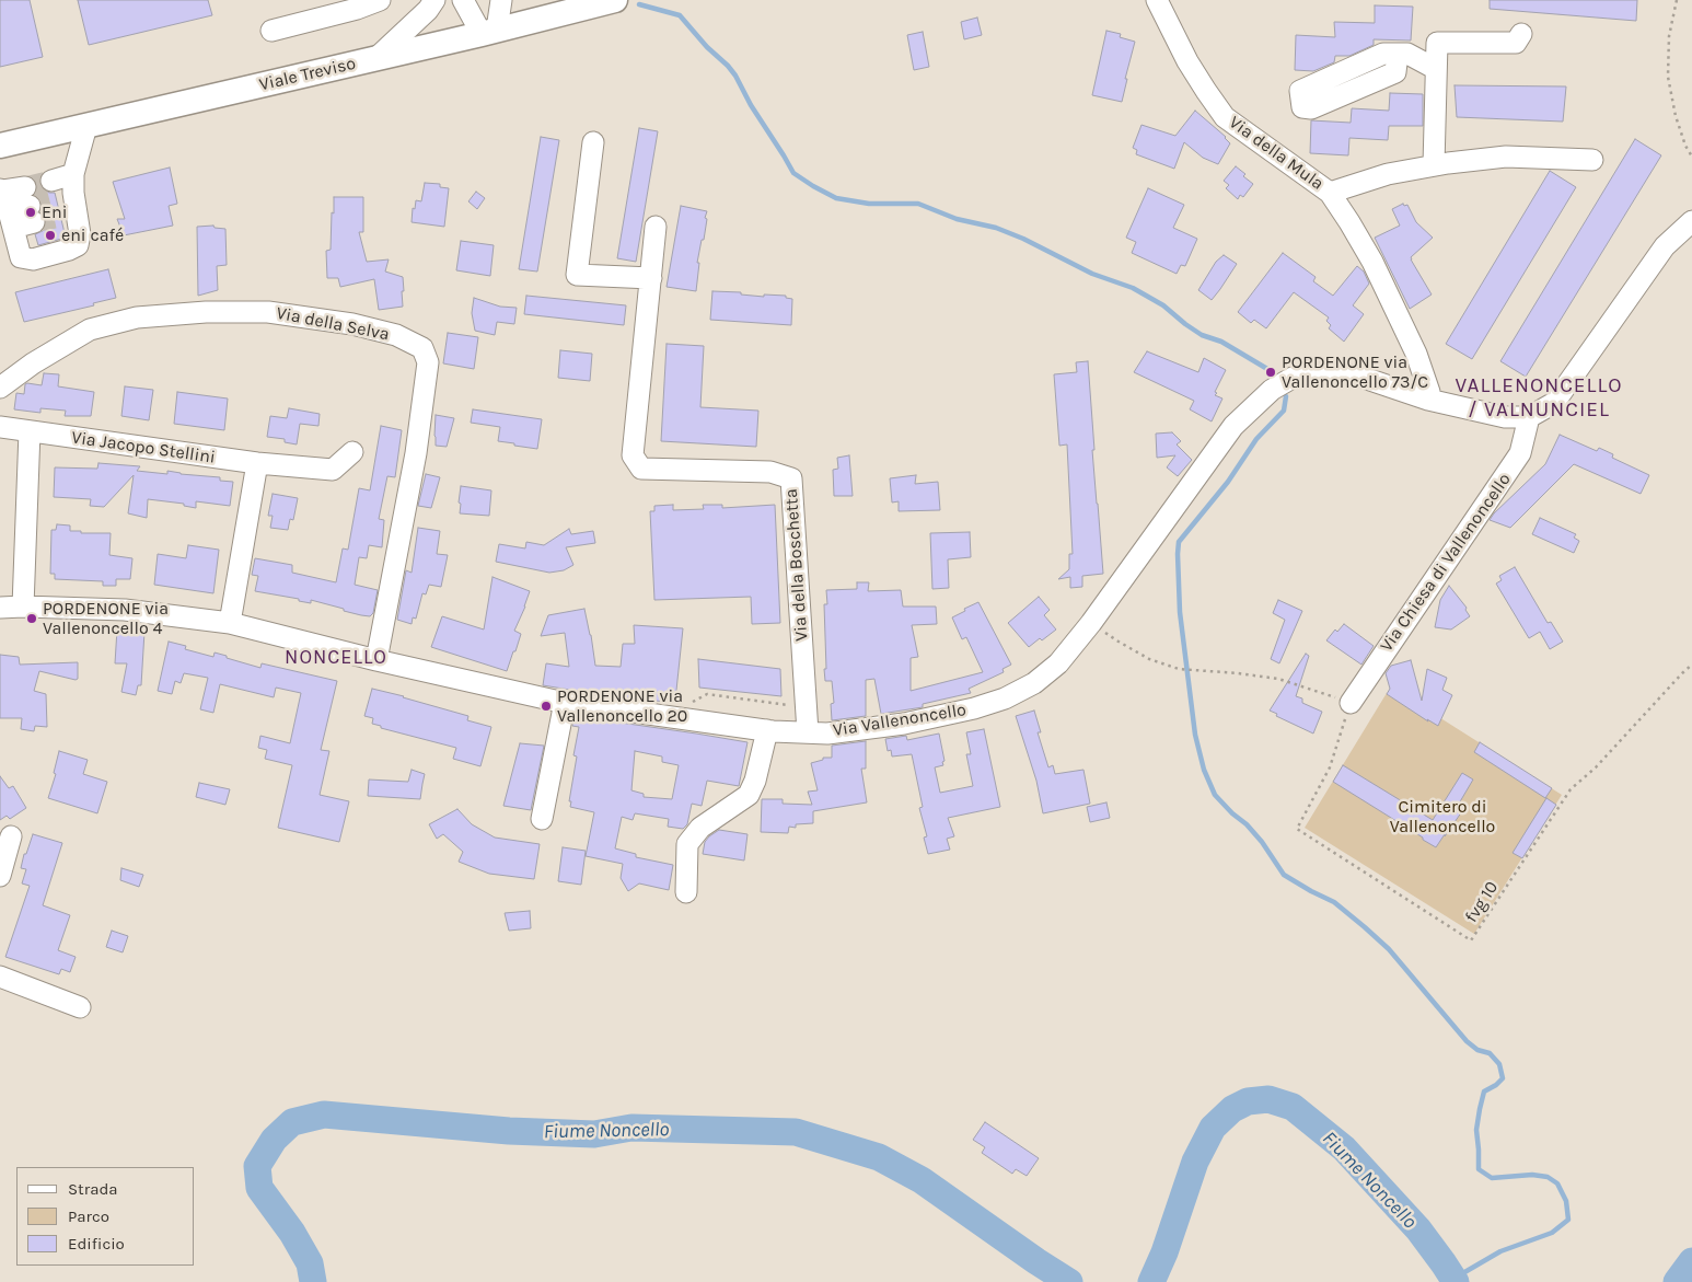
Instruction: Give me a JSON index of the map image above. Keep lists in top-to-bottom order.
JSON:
{
  "streets": {
    "main road": ["Viale Treviso"],
    "street": [
      "Via della Mula",
      "Via della Selva",
      "Via Jacopo Stellini",
      "Via Chiesa di Vallenoncello",
      "Via della Boschetta",
      "Via Vallenoncello"
    ],
    "path": ["fvg 10"]
  },
  "crossings": [
    ["Via della Mula", "Via Vallenoncello"],
    ["Via della Selva", "Via Vallenoncello"],
    ["Via Chiesa di Vallenoncello", "Via Vallenoncello"],
    ["Via Chiesa di Vallenoncello", "fvg 10"],
    ["Via della Boschetta", "Via Vallenoncello"]
  ],
  "districts": ["VALLENONCELLO / VALNUNCIEL", "NONCELLO"],
  "water": ["Fiume Noncello"],
  "parks": ["Cimitero di Vallenoncello"],
  "places": [
    "Eni",
    "eni café",
    "PORDENONE via Vallenoncello 73/C",
    "PORDENONE via Vallenoncello 4",
    "PORDENONE via Vallenoncello 20"
  ],
  "legend": ["Strada", "Parco", "Edificio"]
}
